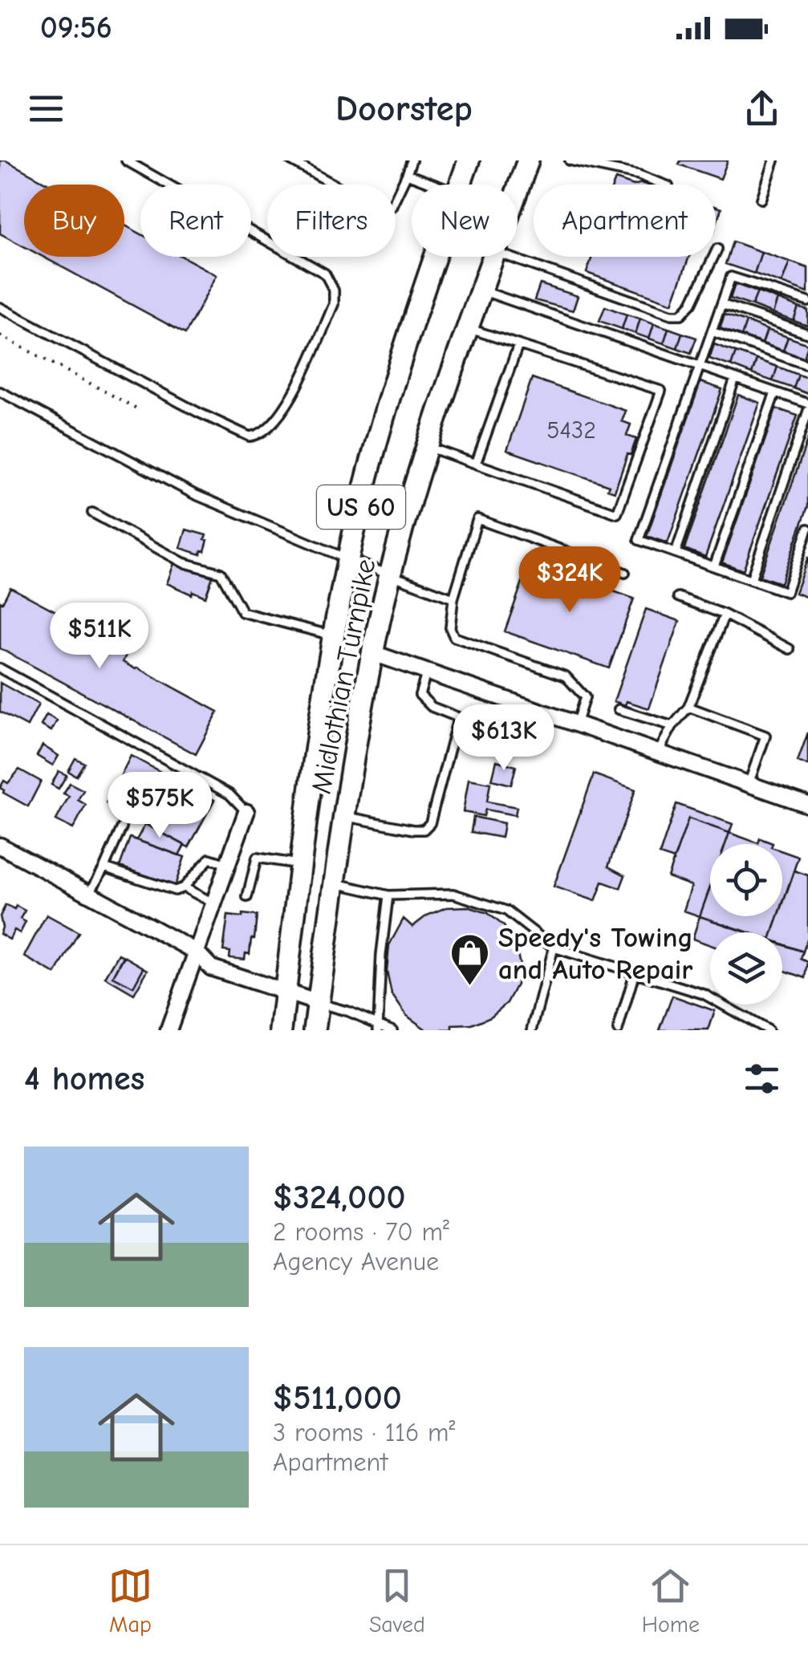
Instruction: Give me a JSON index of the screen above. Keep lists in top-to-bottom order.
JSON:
{
  "streets": {
    "main road": ["US 60", "Midlothian Turnpike"]
  },
  "places": {
    "shop": ["Speedy's Towing and Auto Repair"]
  },
  "house_numbers": ["5432"],
  "page": {
    "status": "09:56",
    "header": "Doorstep",
    "chip": [
      "Buy",
      "Rent",
      "Filters",
      "New",
      "Apartment"
    ],
    "price": [
      "$324K",
      "$511K",
      "$613K",
      "$575K"
    ],
    "heading": "4 homes",
    "list": [
      {
        "name": "$324,000",
        "note": "2 rooms · 70 m² · Agency Avenue"
      },
      {
        "name": "$511,000",
        "note": "3 rooms · 116 m² · Apartment"
      }
    ],
    "tabs": ["Map", "Saved", "Home"]
  }
}
